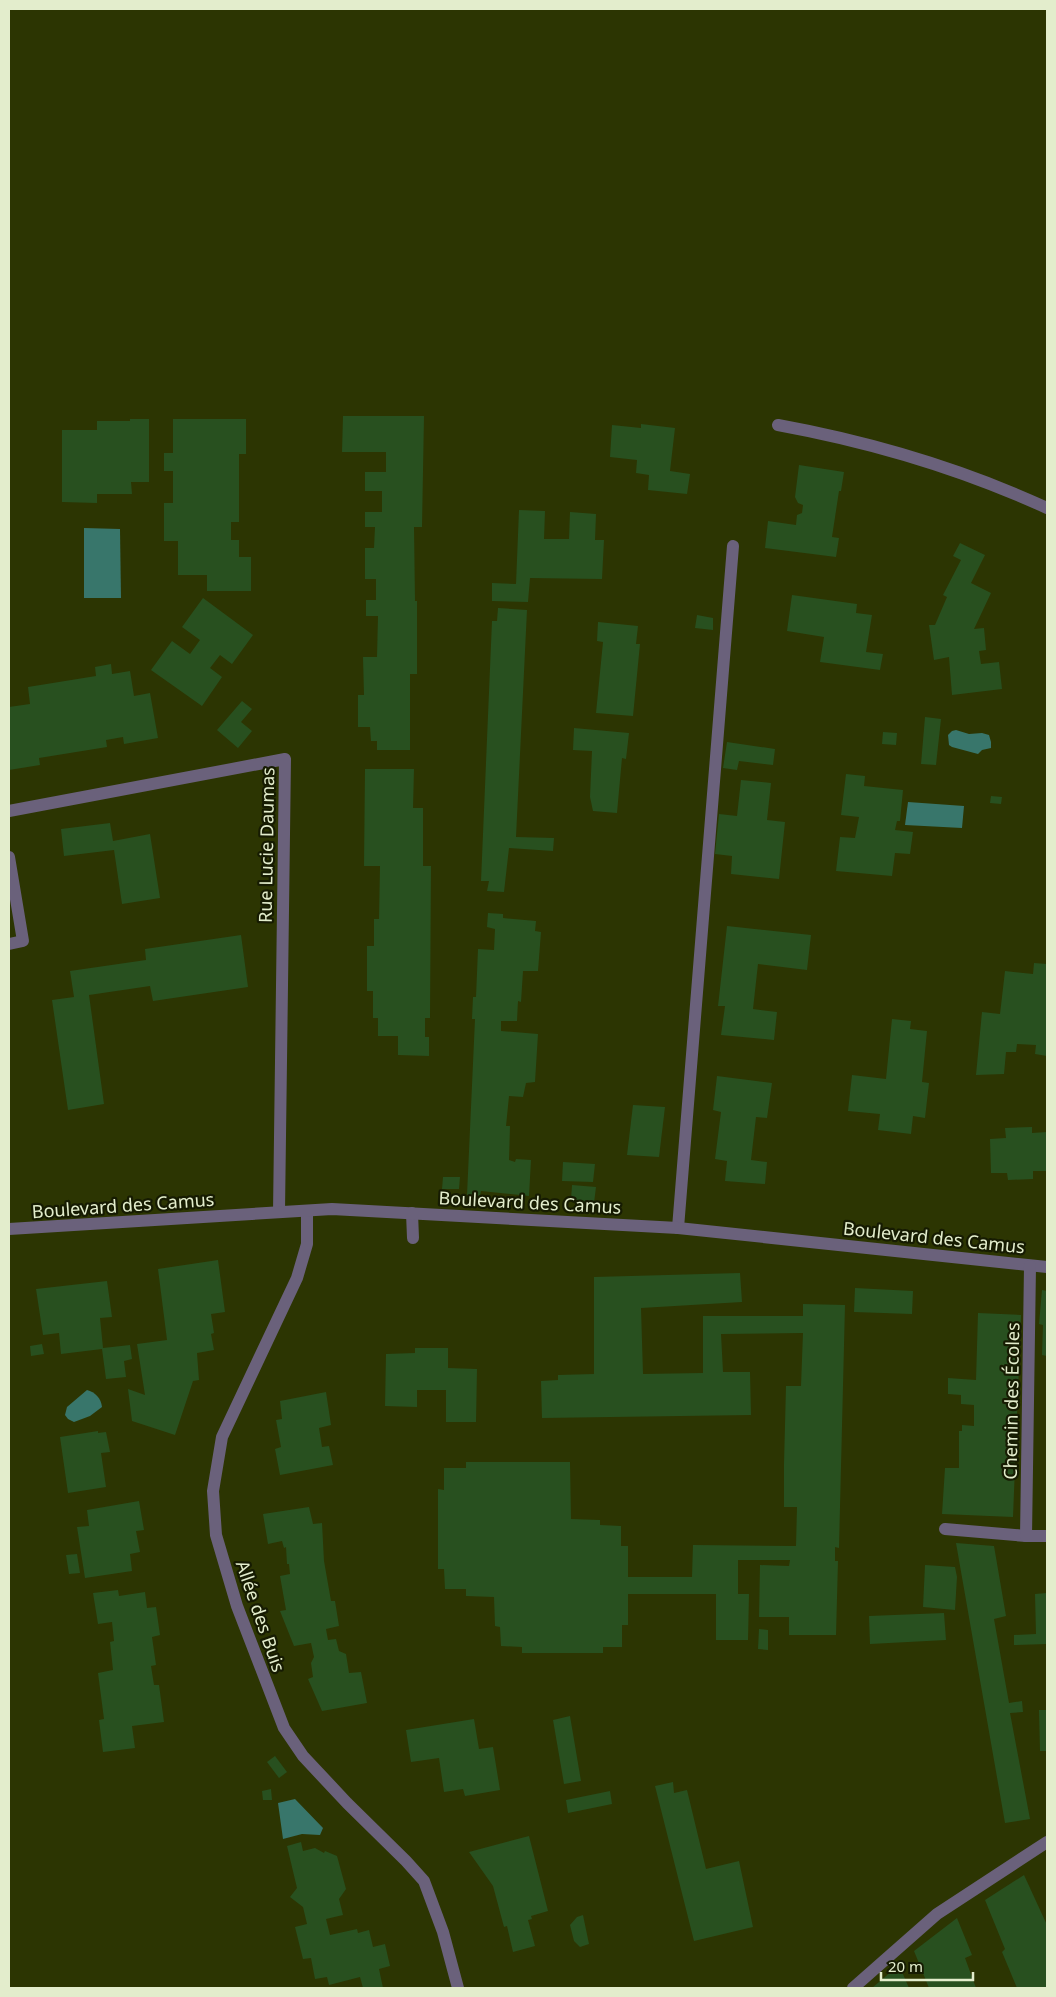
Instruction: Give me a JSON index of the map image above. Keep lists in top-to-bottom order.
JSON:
{
  "streets": {
    "street": [
      "Rue Lucie Daumas",
      "Boulevard des Camus",
      "Chemin des Écoles",
      "Allée des Buis"
    ]
  },
  "crossings": [
    ["Rue Lucie Daumas", "Boulevard des Camus"],
    ["Boulevard des Camus", "Chemin des Écoles"],
    ["Boulevard des Camus", "Allée des Buis"]
  ],
  "scale_bar": "20 m"
}
